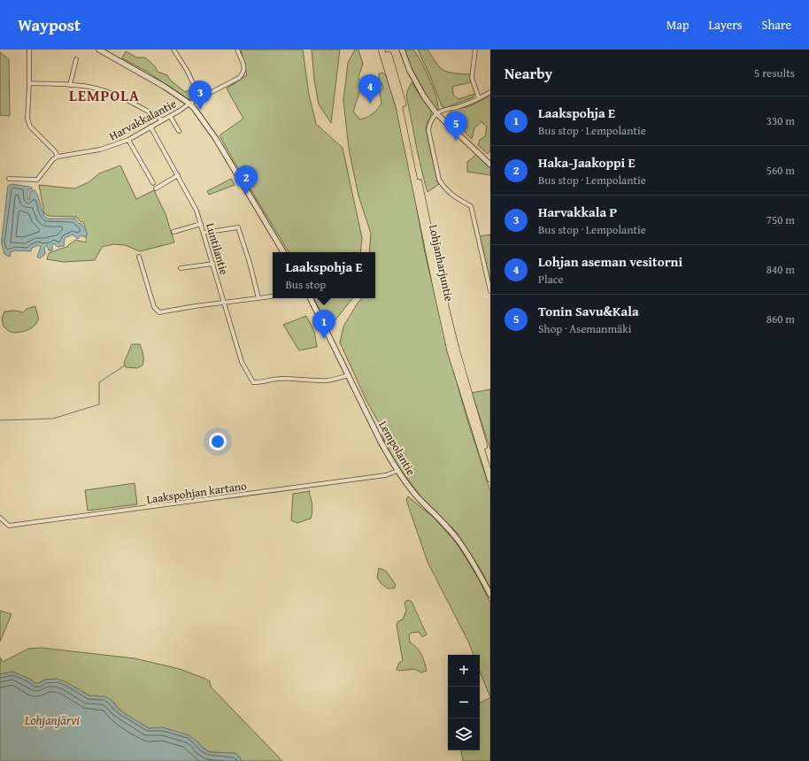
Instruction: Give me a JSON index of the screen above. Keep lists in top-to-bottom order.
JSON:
{
  "streets": {
    "highway": ["Lohjanharjuntie"],
    "street": [
      "Harvakkalantie",
      "Luntilantie",
      "Lempolantie",
      "Laakspohjan kartano"
    ]
  },
  "crossings": [
    ["Harvakkalantie", "Luntilantie"],
    ["Luntilantie", "Lempolantie"],
    ["Lempolantie", "Laakspohjan kartano"]
  ],
  "districts": ["LEMPOLA"],
  "water": ["Lohjanjärvi"],
  "page": {
    "header": "Waypost",
    "nav": ["Map", "Layers", "Share"],
    "heading": ["Nearby", "5 results"],
    "pins": [
      "4",
      "3",
      "5",
      "2",
      "1"
    ],
    "list": [
      {
        "mark": "1",
        "name": "Laakspohja E",
        "note": "Bus stop · Lempolantie",
        "value": "330 m"
      },
      {
        "mark": "2",
        "name": "Haka-Jaakoppi E",
        "note": "Bus stop · Lempolantie",
        "value": "560 m"
      },
      {
        "mark": "3",
        "name": "Harvakkala P",
        "note": "Bus stop · Lempolantie",
        "value": "750 m"
      },
      {
        "mark": "4",
        "name": "Lohjan aseman vesitorni",
        "note": "Place",
        "value": "840 m"
      },
      {
        "mark": "5",
        "name": "Tonin Savu&Kala",
        "note": "Shop · Asemanmäki",
        "value": "860 m"
      }
    ],
    "popup": ["Laakspohja E", "Bus stop"],
    "map_buttons": ["+", "−"]
  }
}
